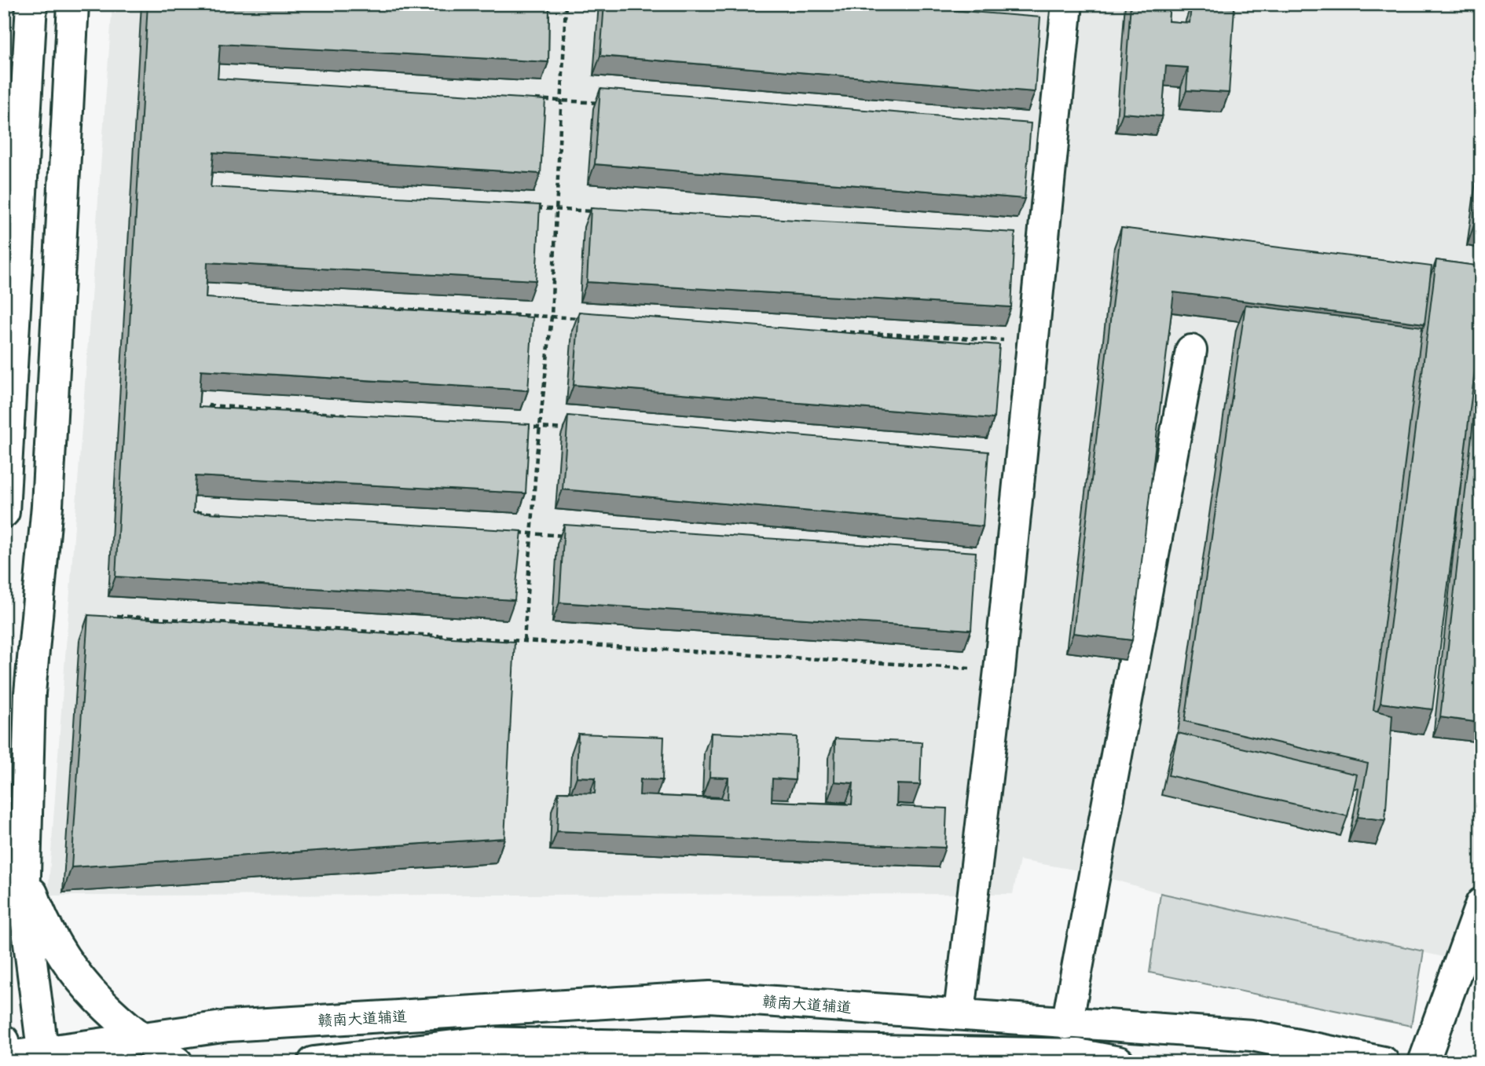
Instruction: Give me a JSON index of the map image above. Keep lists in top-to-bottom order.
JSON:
{
  "streets": {
    "street": ["赣南大道辅道"]
  }
}
